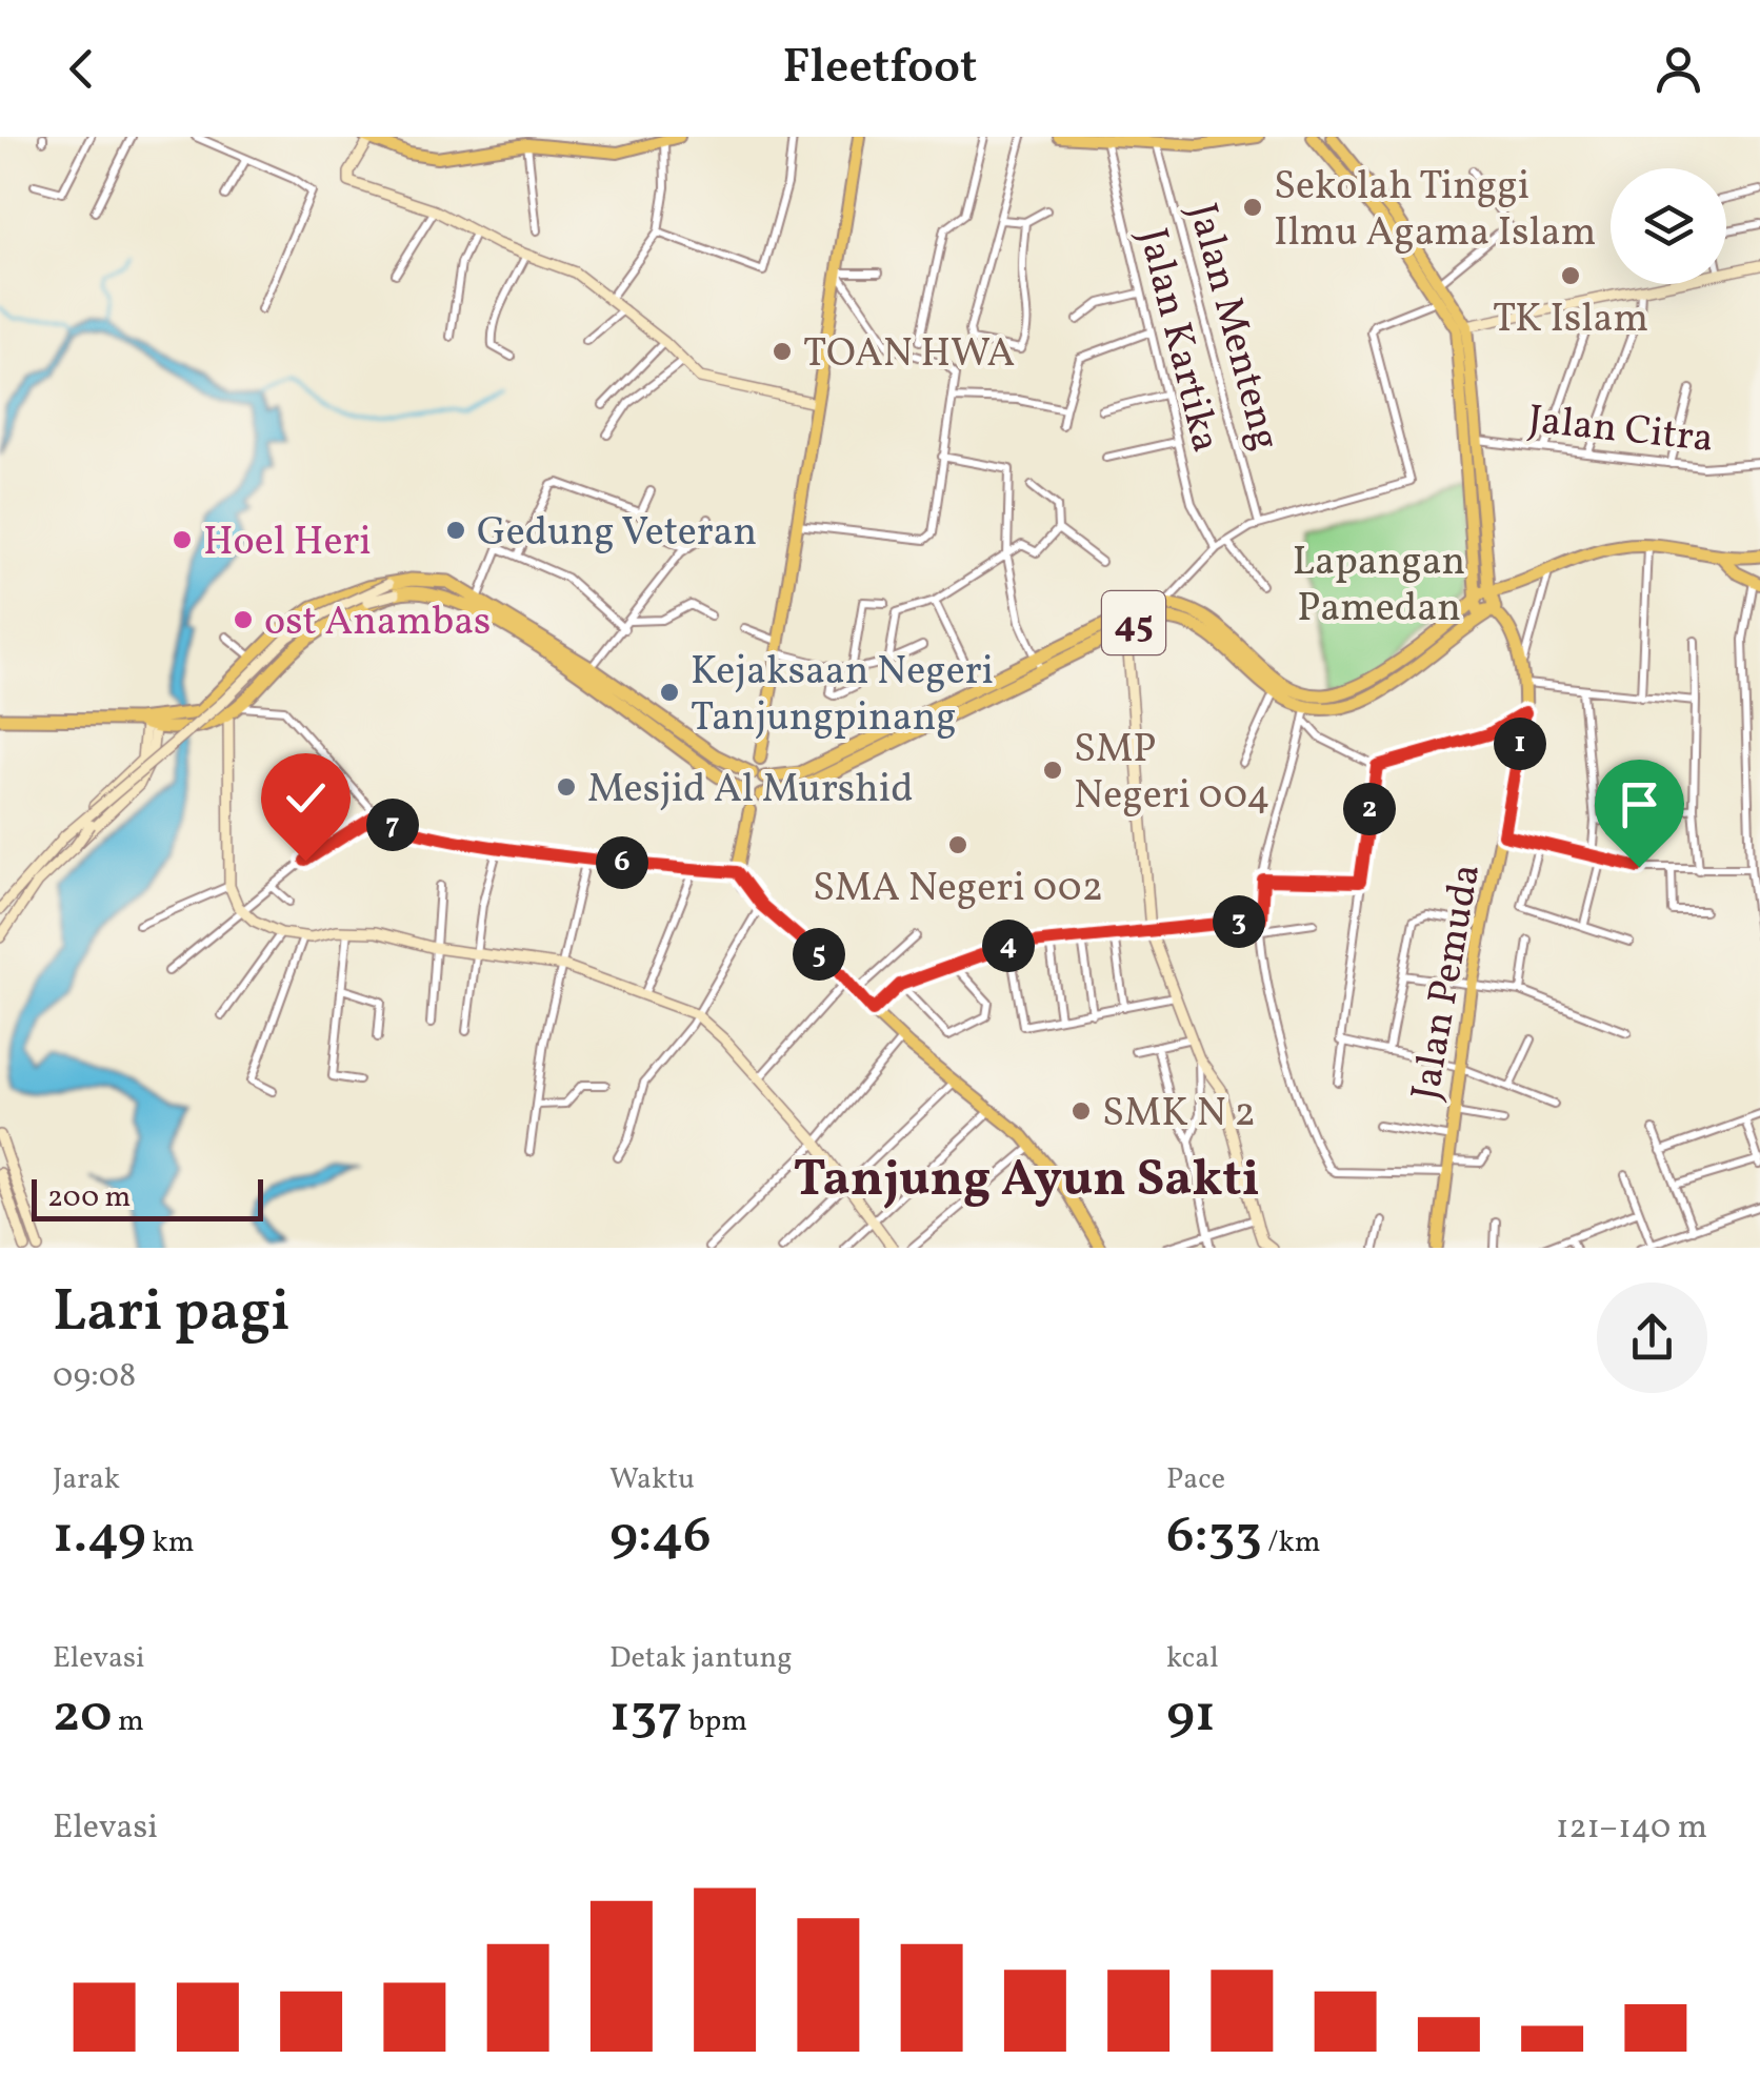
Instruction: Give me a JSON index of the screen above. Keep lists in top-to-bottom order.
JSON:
{
  "streets": {
    "highway": ["45"],
    "main road": ["Jalan Pemuda"],
    "street": ["Jalan Menteng", "Jalan Kartika", "Jalan Citra"]
  },
  "crossings": [
    ["45", "Jalan Pemuda"]
  ],
  "districts": ["Tanjung Ayun Sakti"],
  "parks": ["Lapangan Pamedan"],
  "places": [
    "Sekolah Tinggi Ilmu Agama Islam",
    "TK Islam",
    "TOAN HWA",
    "Gedung Veteran",
    "Hoel Heri",
    "ost Anambas",
    "Kejaksaan Negeri Tanjungpinang",
    "SMP Negeri 004",
    "Mesjid Al Murshid",
    "SMA Negeri 002",
    "SMK N 2"
  ],
  "scale_bar": "200 m",
  "page": {
    "header": "Fleetfoot",
    "pins": [
      "1",
      "2",
      "7",
      "6",
      "3",
      "4",
      "5"
    ],
    "scale": "200 m",
    "heading": ["Lari pagi", "09:08"],
    "stats": [
      ["Jarak", "1.49 km"],
      ["Waktu", "9:46"],
      ["Pace", "6:33 /km"],
      ["Elevasi", "20 m"],
      ["Detak jantung", "137 bpm"],
      ["kcal", "91"]
    ],
    "chart": ["Elevasi", "121–140 m"]
  }
}
